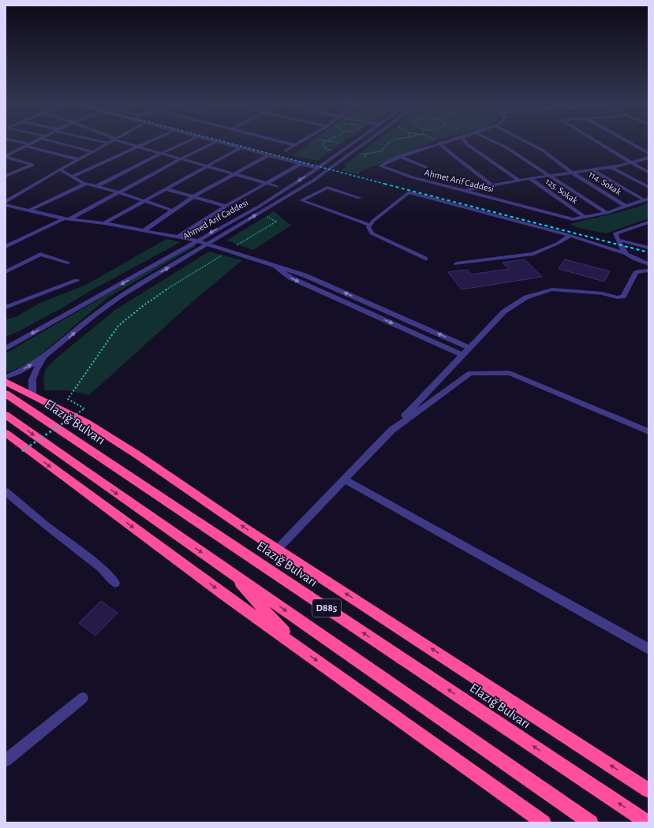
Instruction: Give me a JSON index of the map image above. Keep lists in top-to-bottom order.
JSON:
{
  "streets": {
    "highway": ["Elazığ Bulvarı", "D885"],
    "street": [
      "Ahmet Arif Caddesi",
      "114. Sokak",
      "125. Sokak",
      "Ahmed Arif Caddesi"
    ]
  },
  "crossings": [
    ["Ahmet Arif Caddesi", "125. Sokak"]
  ]
}
